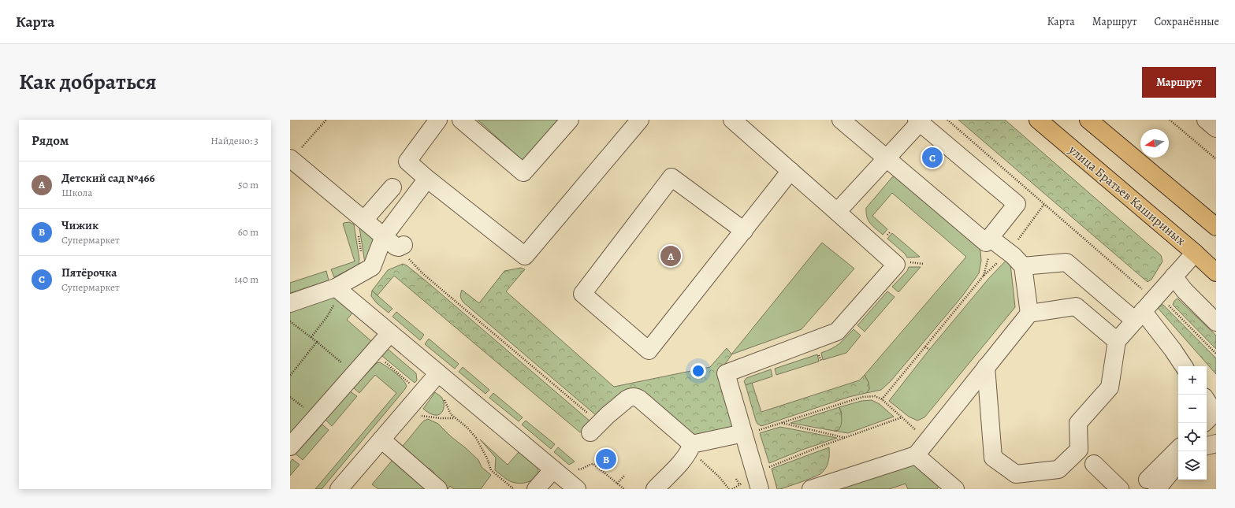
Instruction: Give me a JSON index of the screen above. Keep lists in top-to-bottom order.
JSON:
{
  "streets": {
    "main road": ["улица Братьев Кашириных"]
  },
  "north": "left",
  "page": {
    "header": "Карта",
    "nav": ["Карта", "Маршрут", "Сохранённые"],
    "title": "Как добраться",
    "buttons": "Маршрут",
    "heading": ["Рядом", "Найдено: 3"],
    "pins": ["C", "A", "B"],
    "list": [
      {
        "mark": "A",
        "name": "Детский сад №466",
        "note": "Школа",
        "value": "50 m"
      },
      {
        "mark": "B",
        "name": "Чижик",
        "note": "Супермаркет",
        "value": "60 m"
      },
      {
        "mark": "C",
        "name": "Пятёрочка",
        "note": "Супермаркет",
        "value": "140 m"
      }
    ],
    "map_buttons": ["+", "−"]
  }
}
